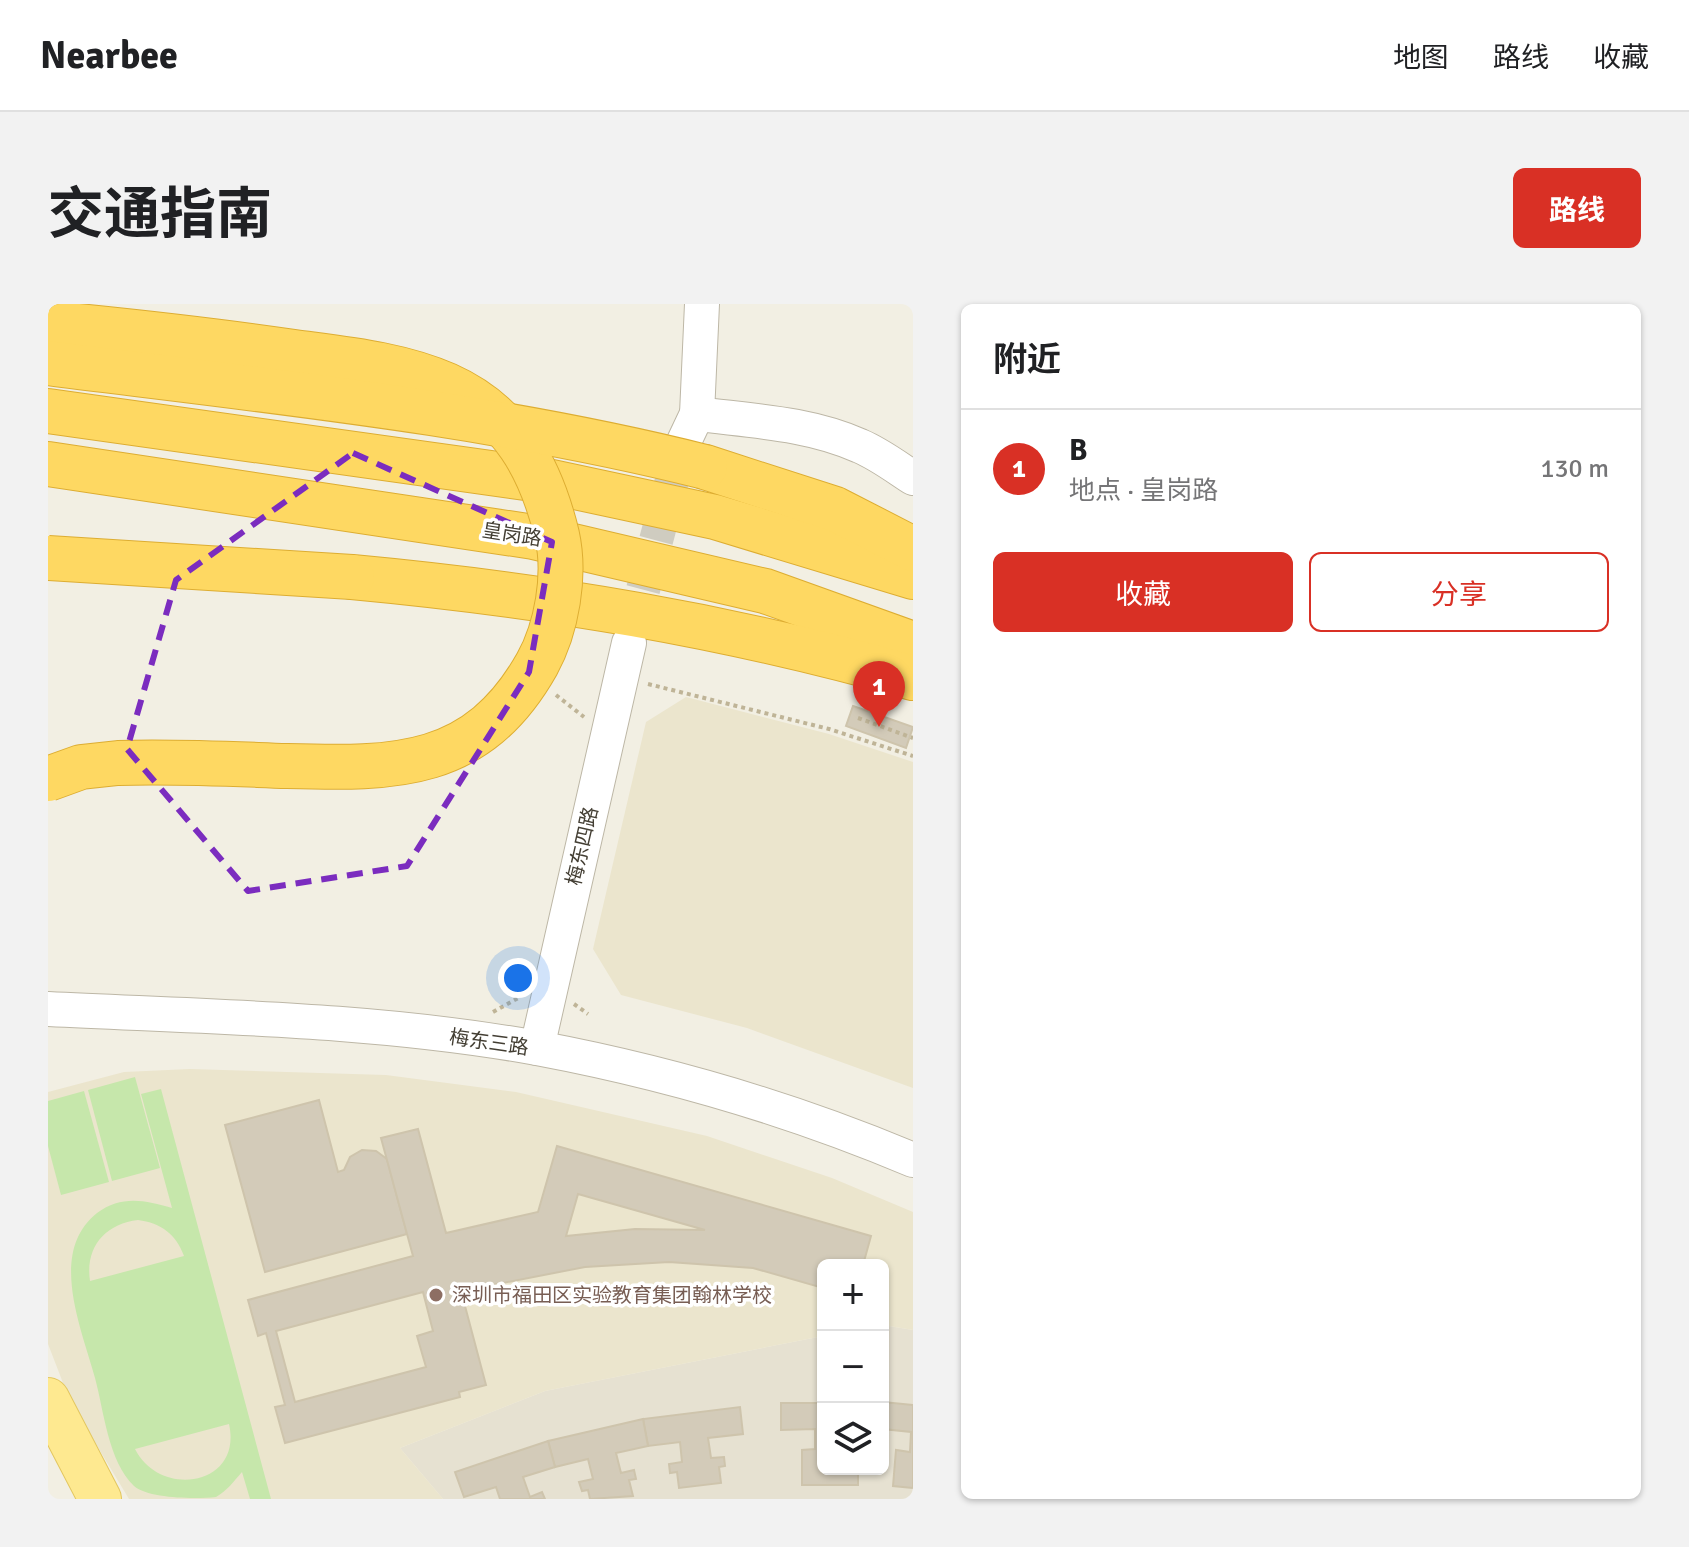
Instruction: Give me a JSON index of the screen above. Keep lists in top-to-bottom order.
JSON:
{
  "streets": {
    "highway": ["皇岗路"],
    "street": ["梅东四路", "梅东三路"]
  },
  "crossings": [
    ["梅东四路", "梅东三路"]
  ],
  "places": ["深圳市福田区实验教育集团翰林学校"],
  "page": {
    "header": "Nearbee",
    "nav": ["地图", "路线", "收藏"],
    "title": "交通指南",
    "buttons": [
      "路线",
      ["收藏", "分享"]
    ],
    "heading": "附近",
    "list": [
      {
        "mark": "1",
        "name": "B",
        "note": "地点 · 皇岗路",
        "value": "130 m"
      }
    ],
    "pins": "1",
    "map_buttons": ["+", "−"]
  }
}
